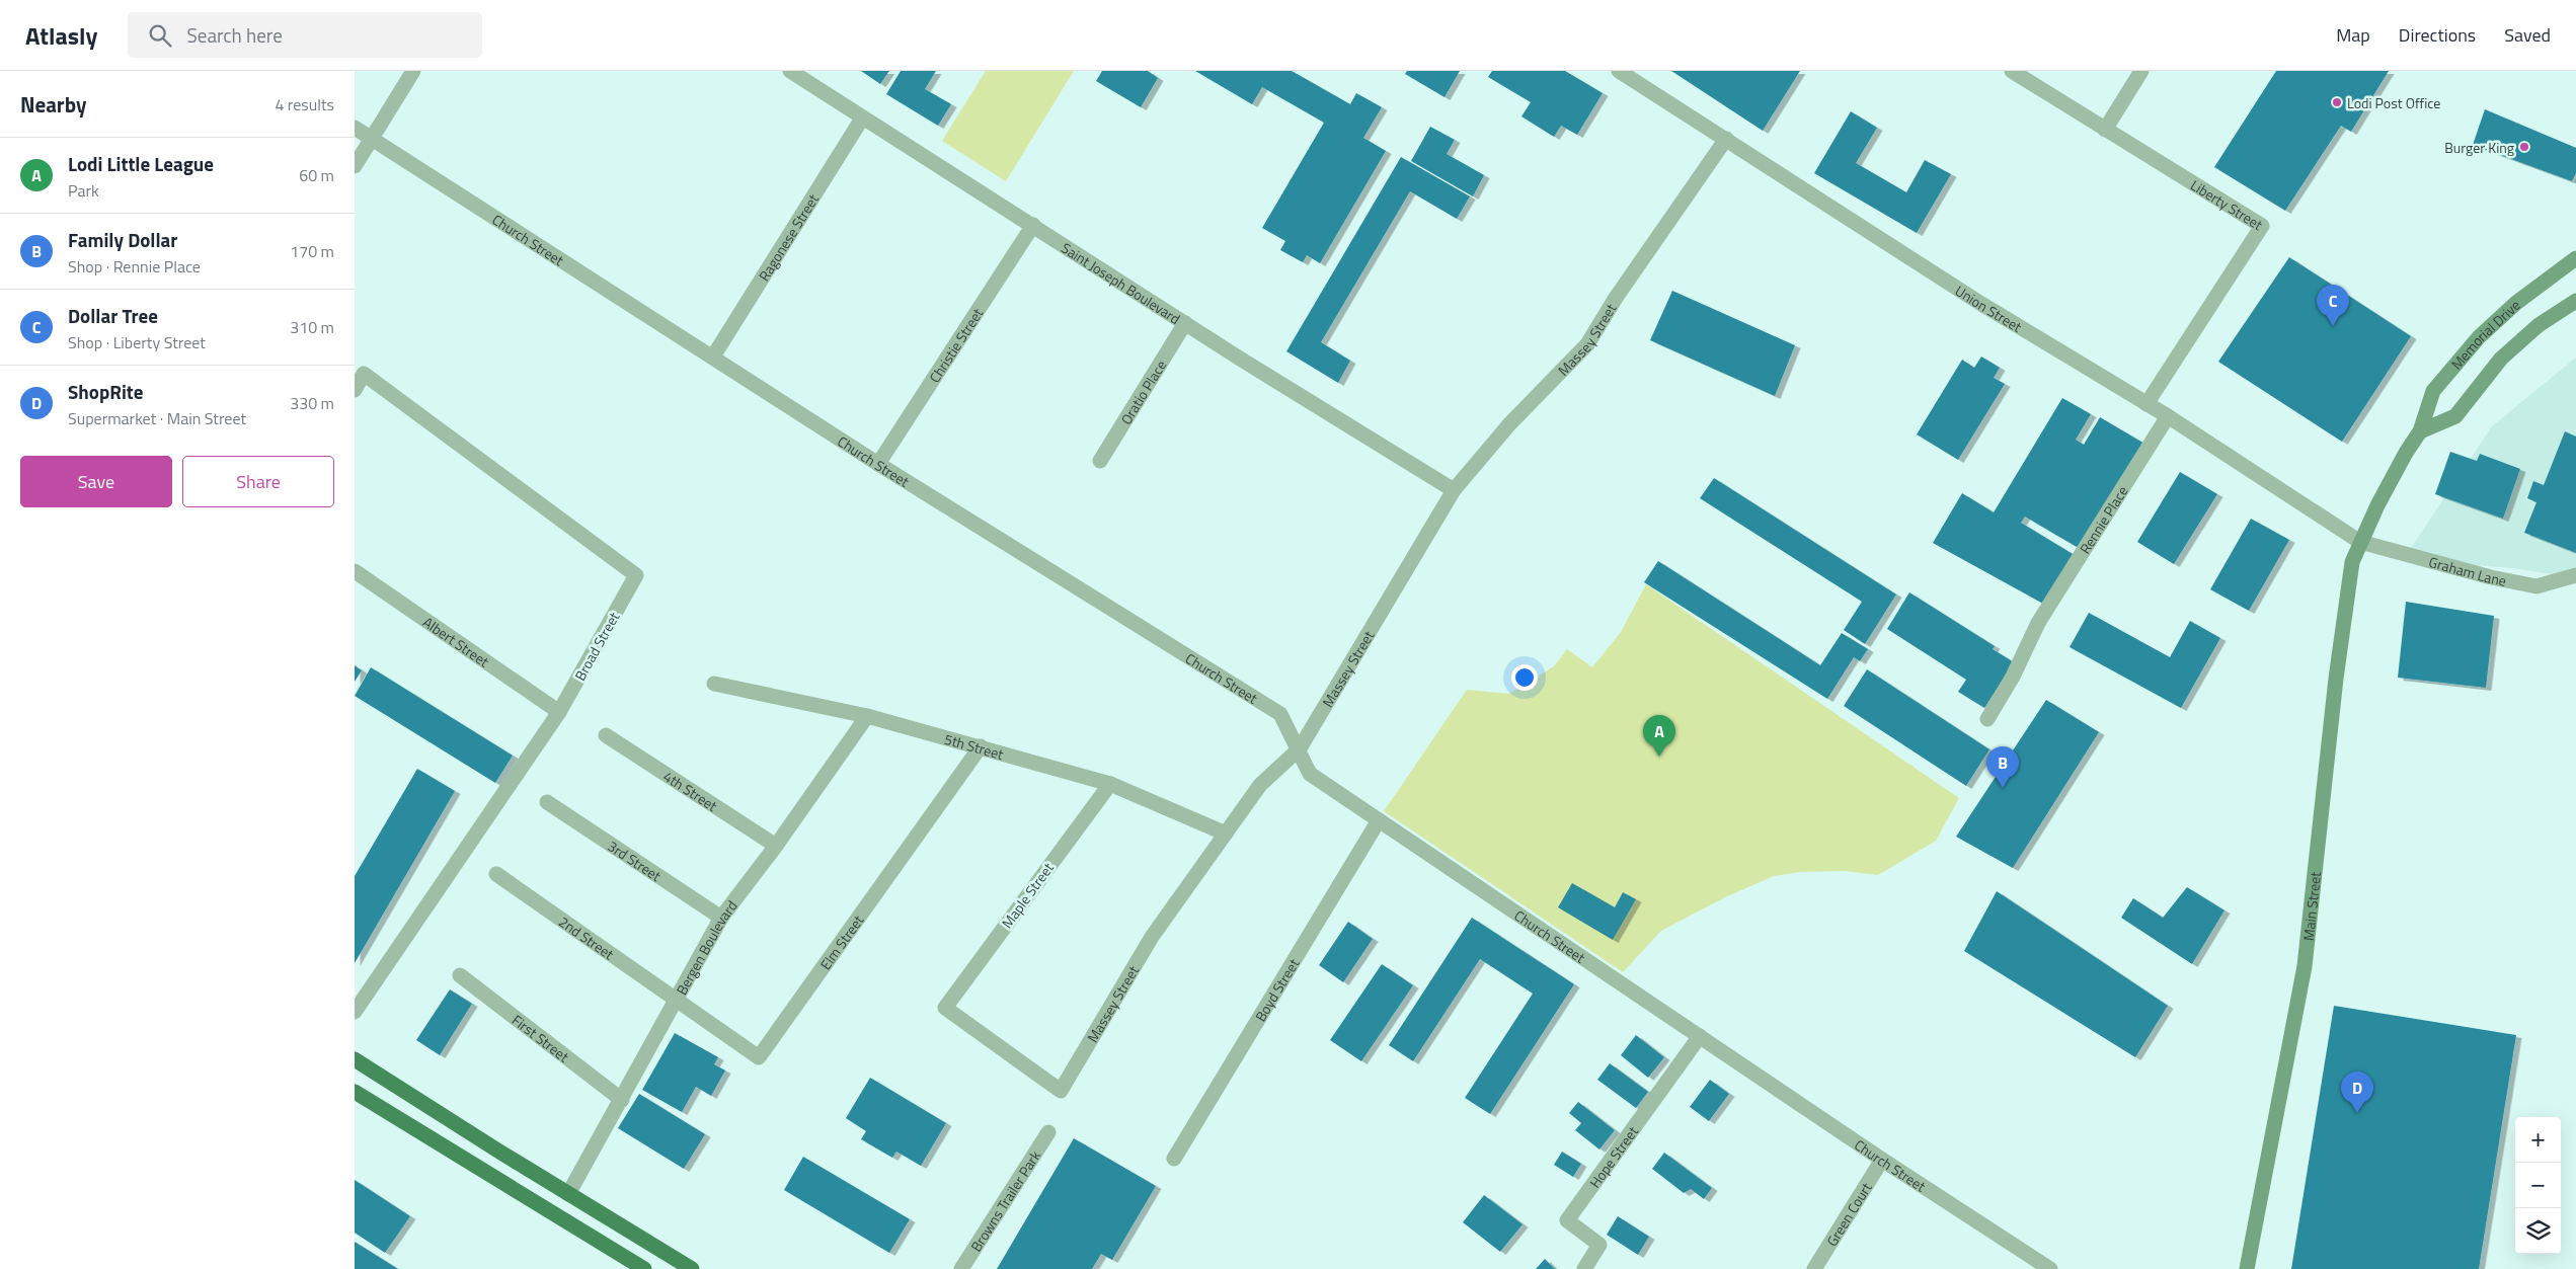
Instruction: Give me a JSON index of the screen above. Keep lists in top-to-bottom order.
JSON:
{
  "streets": {
    "main road": ["Memorial Drive", "Main Street"],
    "street": [
      "Liberty Street",
      "Ragonese Street",
      "Church Street",
      "Saint Joseph Boulevard",
      "Union Street",
      "Massey Street",
      "Christie Street",
      "Oratio Place",
      "Rennie Place",
      "Graham Lane",
      "Albert Street",
      "Broad Street",
      "5th Street",
      "4th Street",
      "3rd Street",
      "Maple Street",
      "2nd Street",
      "Elm Street",
      "Bergen Boulevard",
      "Boyd Street",
      "First Street",
      "Hope Street",
      "Browns Trailer Park",
      "Green Court"
    ]
  },
  "crossings": [
    ["Liberty Street", "Union Street"],
    ["Ragonese Street", "Church Street"],
    ["Ragonese Street", "Saint Joseph Boulevard"],
    ["Church Street", "Massey Street"],
    ["Church Street", "Christie Street"],
    ["Church Street", "Boyd Street"],
    ["Church Street", "Hope Street"],
    ["Church Street", "Green Court"],
    ["Saint Joseph Boulevard", "Massey Street"],
    ["Saint Joseph Boulevard", "Christie Street"],
    ["Saint Joseph Boulevard", "Oratio Place"],
    ["Union Street", "Memorial Drive"],
    ["Union Street", "Massey Street"],
    ["Union Street", "Rennie Place"],
    ["Union Street", "Graham Lane"],
    ["Union Street", "Main Street"],
    ["Memorial Drive", "Graham Lane"],
    ["Memorial Drive", "Main Street"],
    ["Massey Street", "5th Street"],
    ["Massey Street", "Maple Street"],
    ["Graham Lane", "Main Street"],
    ["Albert Street", "Broad Street"],
    ["5th Street", "Maple Street"],
    ["5th Street", "Elm Street"],
    ["5th Street", "Bergen Boulevard"],
    ["4th Street", "Bergen Boulevard"],
    ["3rd Street", "Bergen Boulevard"],
    ["2nd Street", "Elm Street"],
    ["2nd Street", "Bergen Boulevard"],
    ["Elm Street", "Bergen Boulevard"],
    ["Bergen Boulevard", "First Street"]
  ],
  "places": ["Lodi Post Office", "Burger King"],
  "page": {
    "header": "Atlasly",
    "search": "Search here",
    "nav": ["Map", "Directions", "Saved"],
    "heading": ["Nearby", "4 results"],
    "list": [
      {
        "mark": "A",
        "name": "Lodi Little League",
        "note": "Park",
        "value": "60 m"
      },
      {
        "mark": "B",
        "name": "Family Dollar",
        "note": "Shop · Rennie Place",
        "value": "170 m"
      },
      {
        "mark": "C",
        "name": "Dollar Tree",
        "note": "Shop · Liberty Street",
        "value": "310 m"
      },
      {
        "mark": "D",
        "name": "ShopRite",
        "note": "Supermarket · Main Street",
        "value": "330 m"
      }
    ],
    "pins": [
      "C",
      "A",
      "B",
      "D"
    ],
    "buttons": ["Save", "Share"],
    "map_buttons": ["+", "−"]
  }
}
